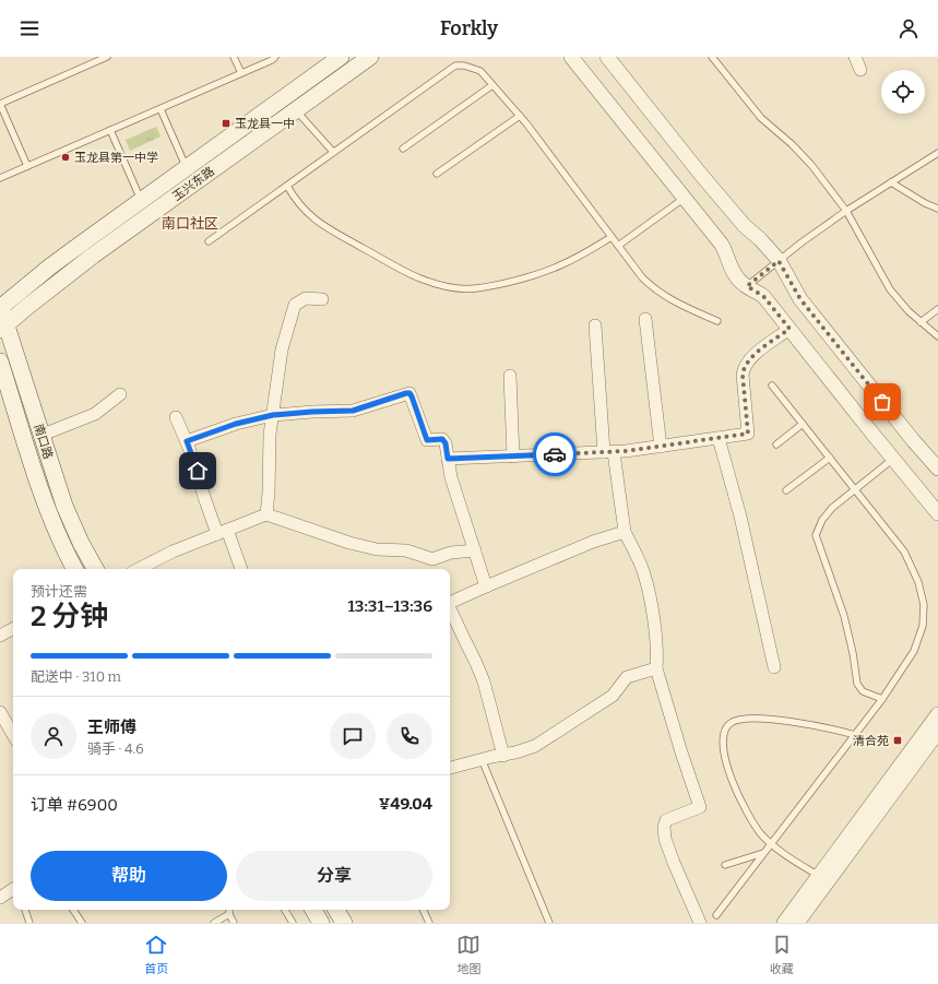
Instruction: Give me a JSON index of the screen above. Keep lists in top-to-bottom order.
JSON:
{
  "streets": {
    "main road": ["玉兴东路", "南口路"]
  },
  "crossings": [
    ["玉兴东路", "南口路"]
  ],
  "districts": ["南口社区"],
  "places": {
    "transit": ["玉龙县一中", "清合苑"],
    "other": ["玉龙县第一中学"]
  },
  "page": {
    "header": "Forkly",
    "heading": ["2 分钟", "预计还需", "13:31–13:36"],
    "panel": [
      "王师傅",
      "骑手 · 4.6",
      "订单 #6900",
      "¥49.04"
    ],
    "bar": "配送中 · 310 m",
    "buttons": ["帮助", "分享"],
    "tabs": ["首页", "地图", "收藏"]
  }
}
